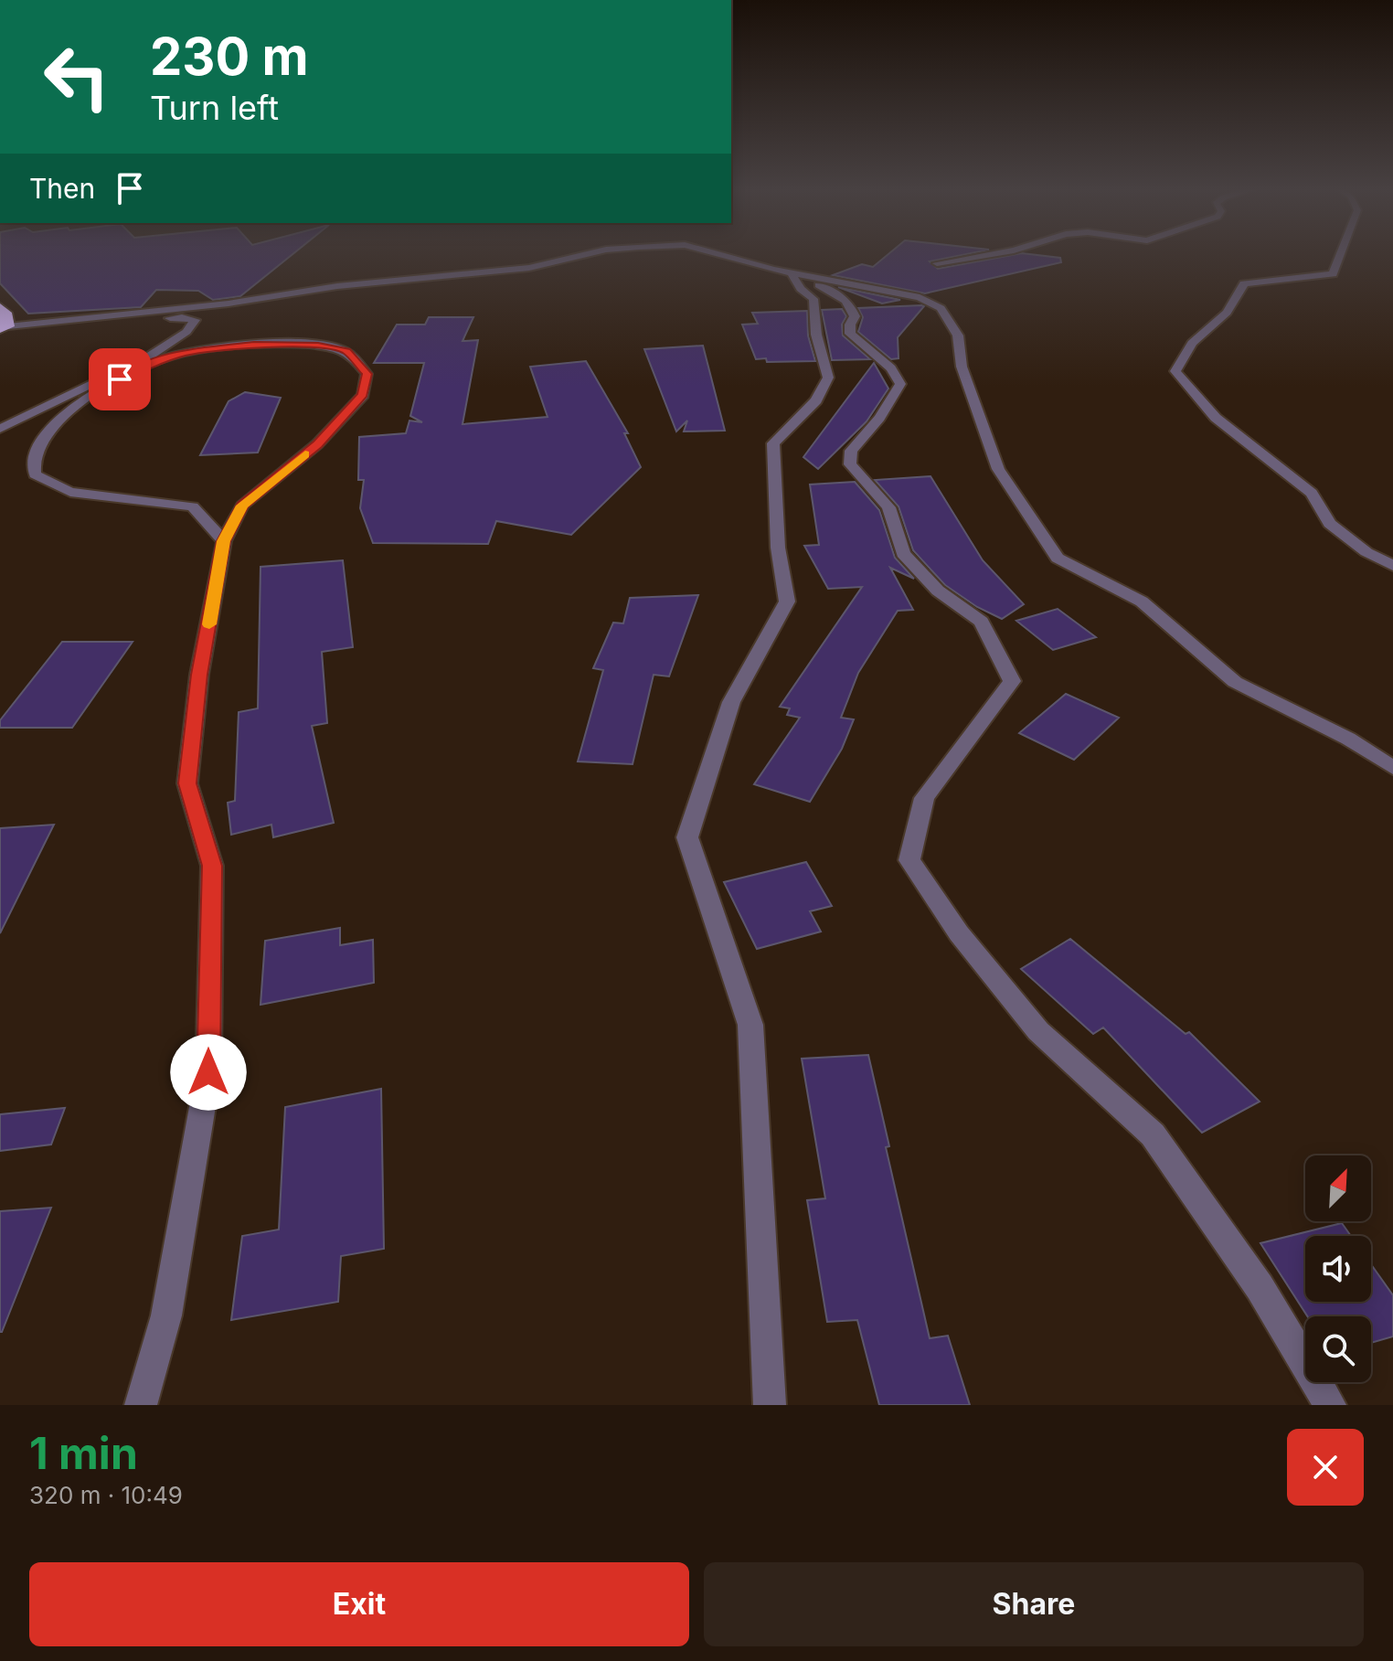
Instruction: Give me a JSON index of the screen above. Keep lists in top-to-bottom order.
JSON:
{
  "north": "top right",
  "page": {
    "turn": ["230 m", "Turn left"],
    "then": "Then",
    "heading": ["1 min", "320 m · 10:49"],
    "buttons": ["Exit", "Share"]
  }
}
